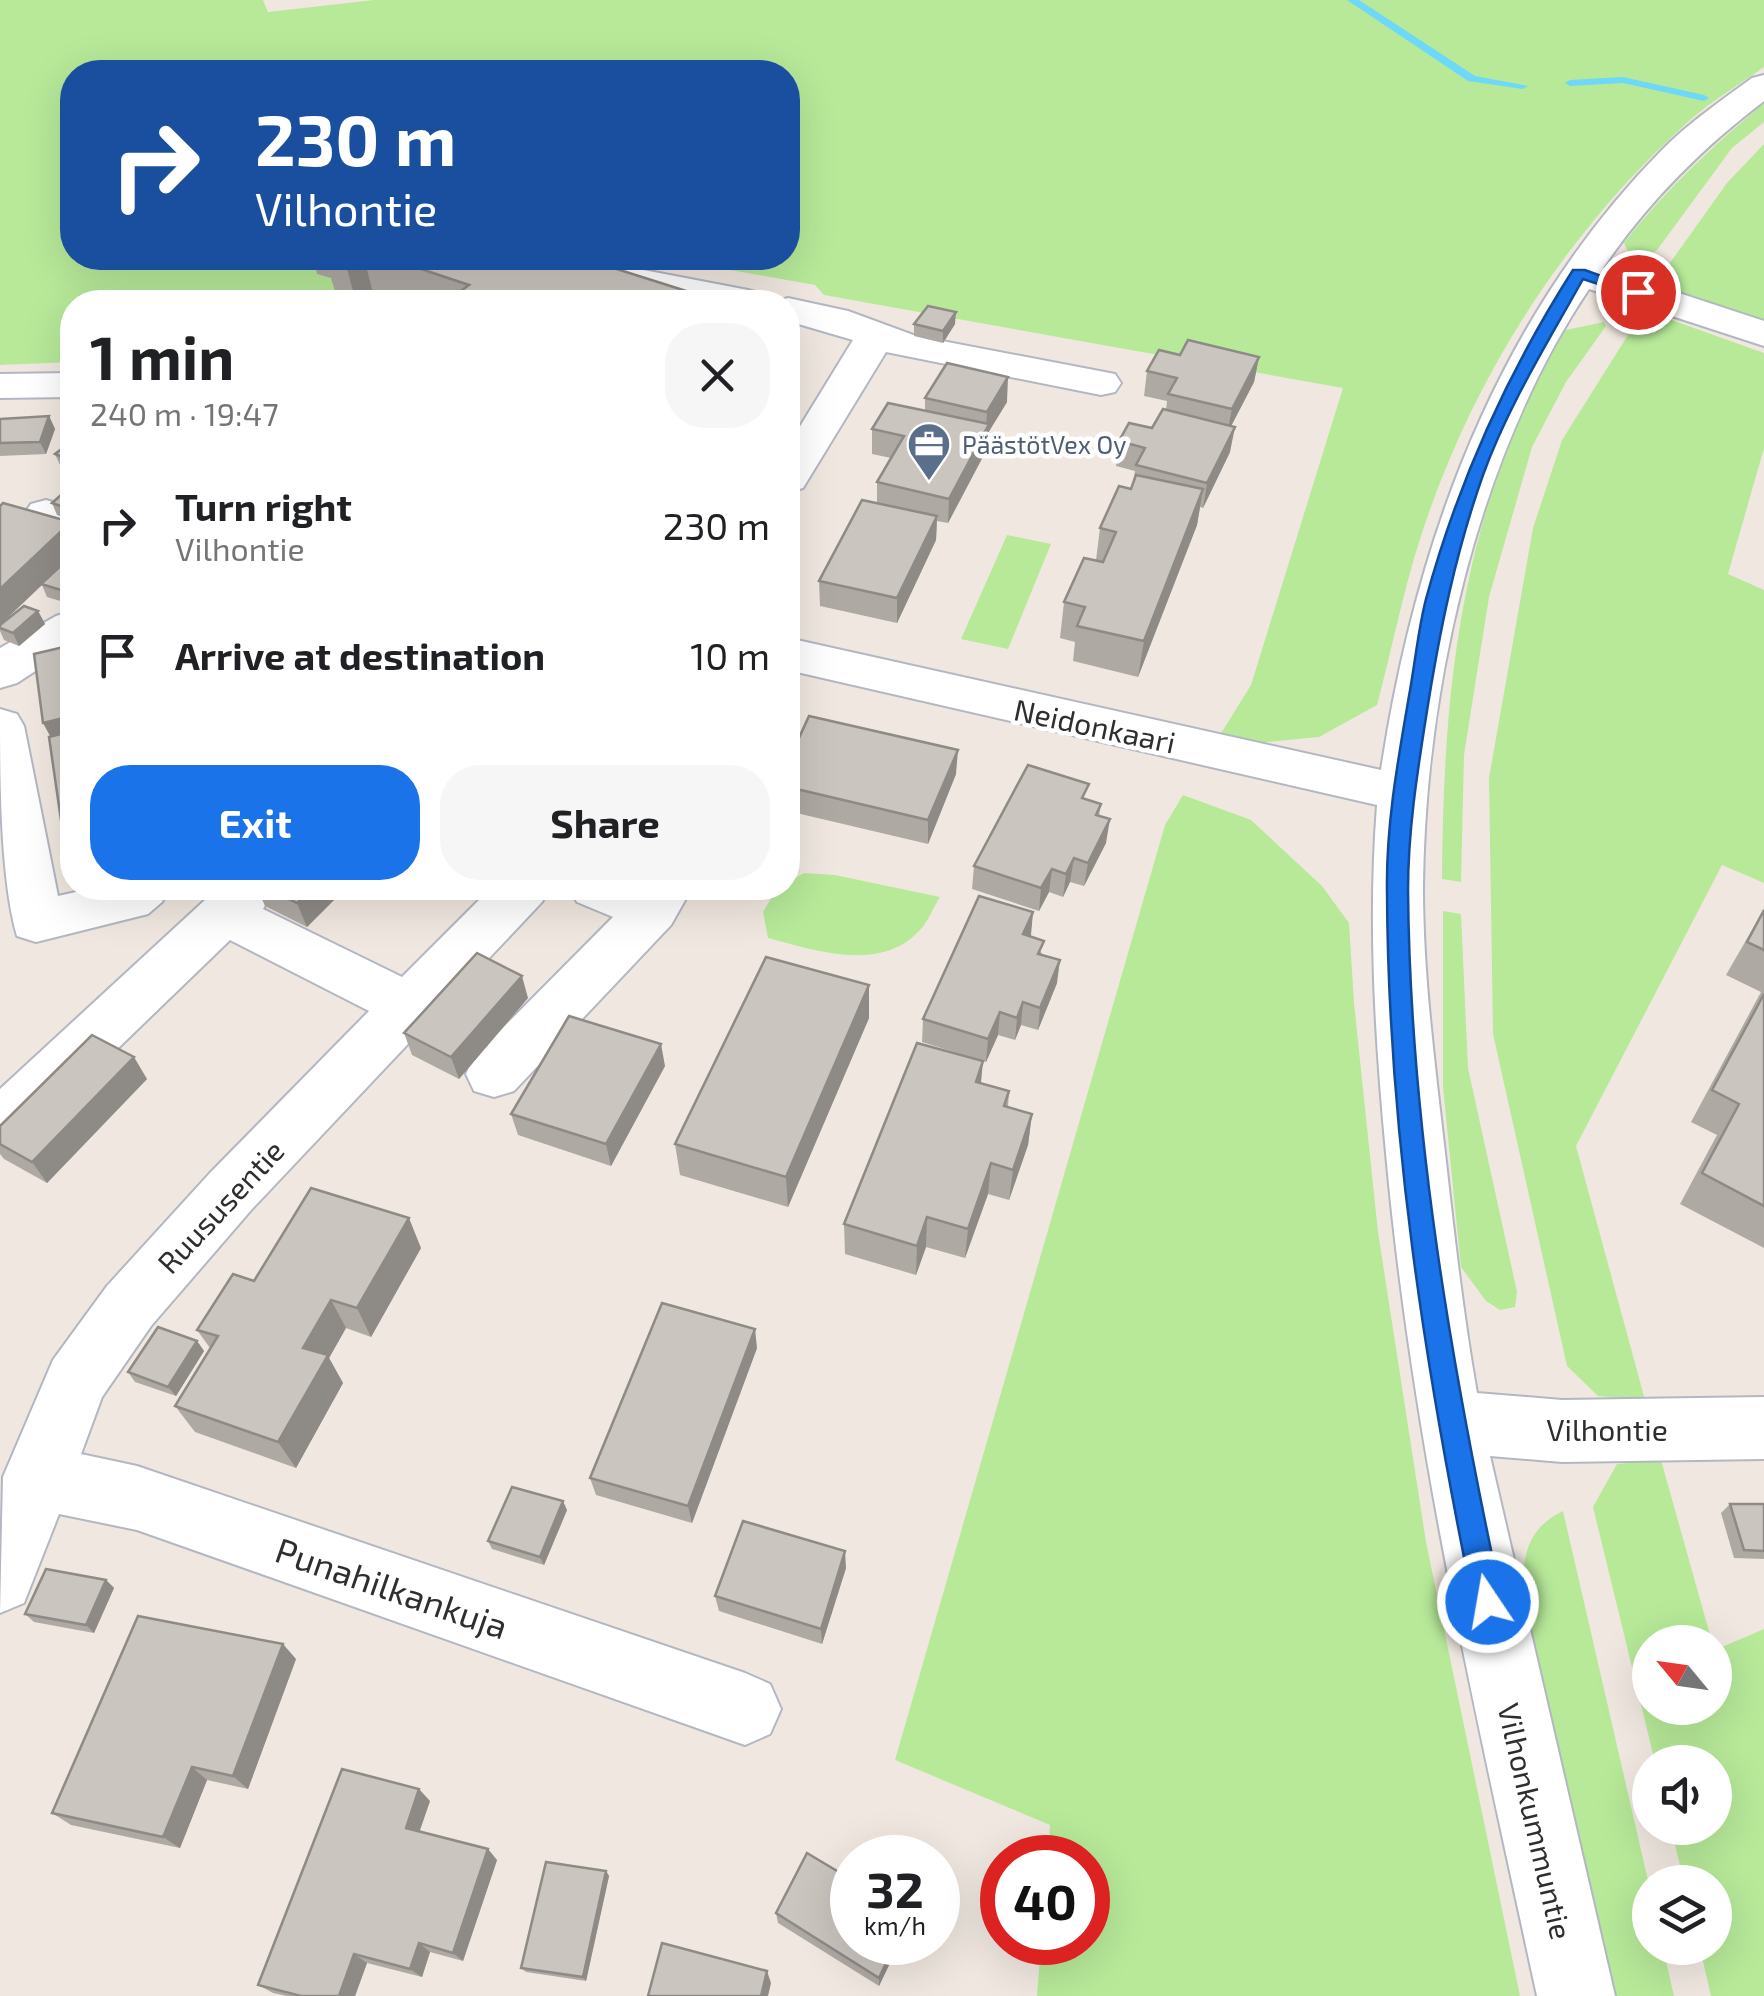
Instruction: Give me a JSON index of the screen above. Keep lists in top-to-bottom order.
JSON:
{
  "streets": {
    "street": [
      "Neidonkaari",
      "Ruususentie",
      "Vilhontie",
      "Punahilkankuja",
      "Vilhonkummuntie"
    ]
  },
  "crossings": [
    ["Neidonkaari", "Vilhonkummuntie"],
    ["Ruususentie", "Punahilkankuja"],
    ["Vilhontie", "Vilhonkummuntie"]
  ],
  "places": {
    "office": ["PäästötVex Oy"]
  },
  "north": "top left",
  "page": {
    "turn": ["230 m", "Vilhontie"],
    "heading": ["1 min", "240 m · 19:47"],
    "list": [
      {
        "name": "Turn right",
        "note": "Vilhontie",
        "value": "230 m"
      },
      {
        "name": "Arrive at destination",
        "value": "10 m"
      }
    ],
    "buttons": ["Exit", "Share"],
    "speed": "32 km/h",
    "limit": "40"
  }
}
